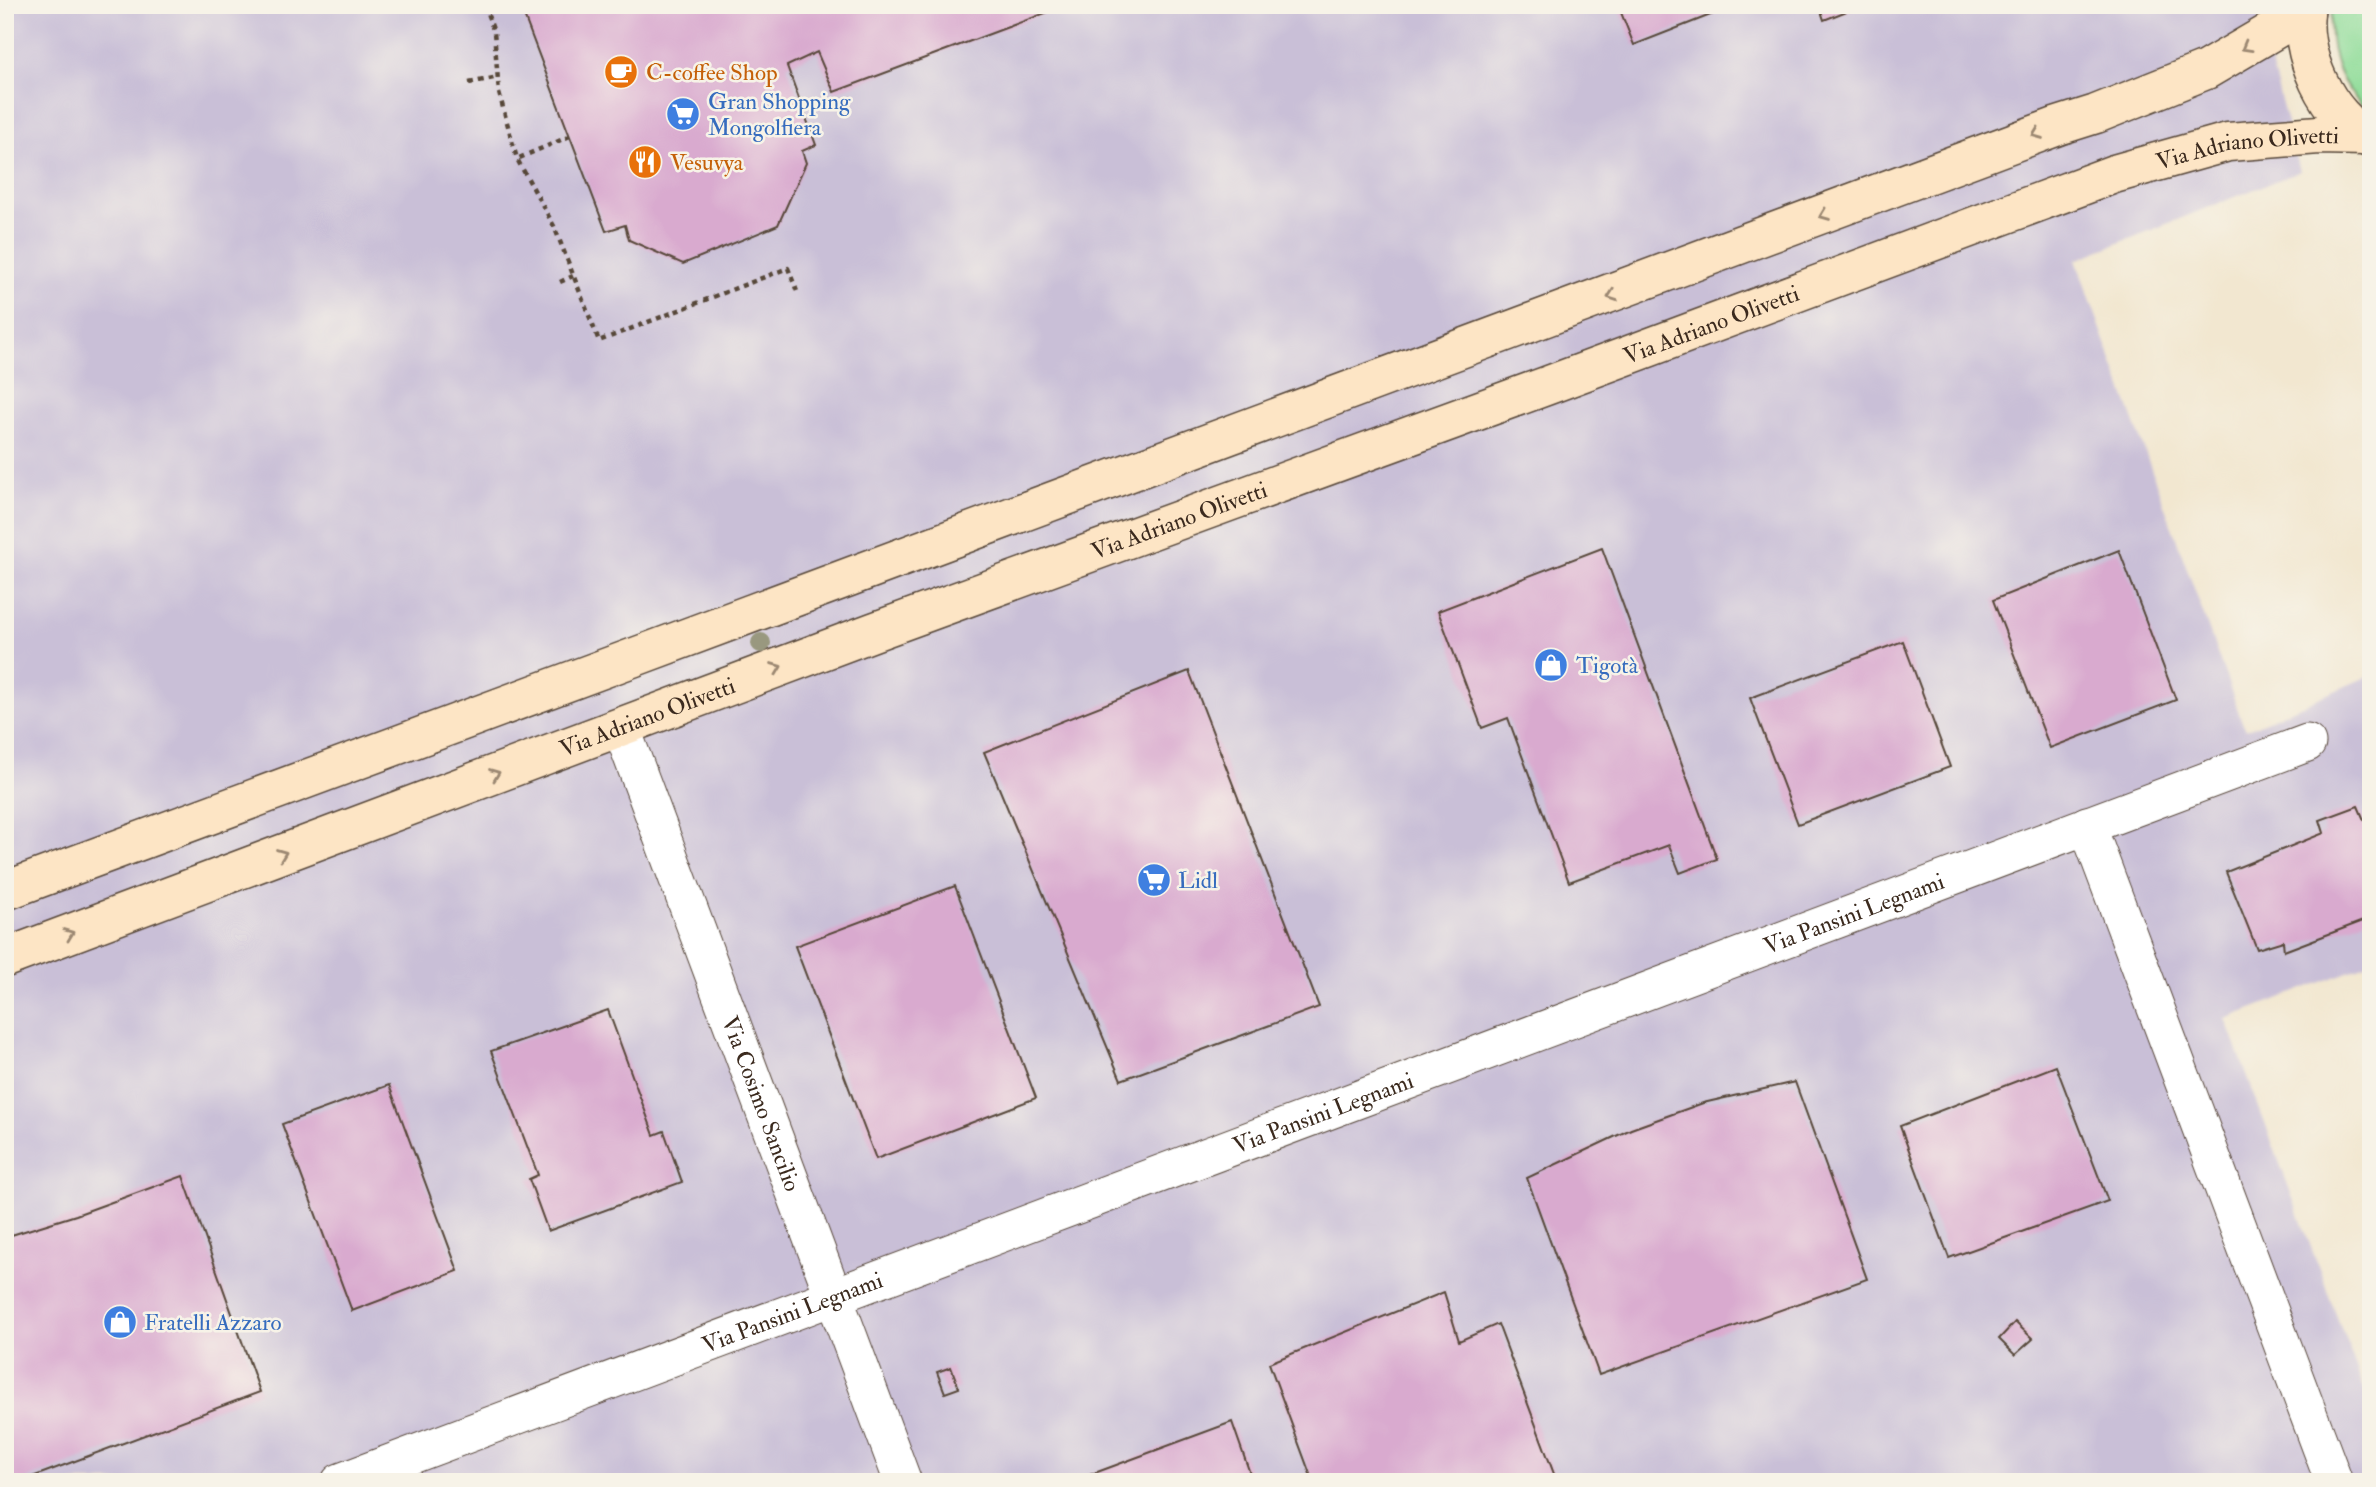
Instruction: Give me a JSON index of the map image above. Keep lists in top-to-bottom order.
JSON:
{
  "streets": {
    "street": ["Via Adriano Olivetti", "Via Pansini Legnami", "Via Cosimo Sancilio"]
  },
  "crossings": [
    ["Via Adriano Olivetti", "Via Cosimo Sancilio"],
    ["Via Pansini Legnami", "Via Cosimo Sancilio"]
  ],
  "places": {
    "cafe": ["C-coffee Shop"],
    "supermarket": ["Gran Shopping Mongolfiera", "Lidl"],
    "restaurant": ["Vesuvya"],
    "shop": ["Tigotà", "Fratelli Azzaro"]
  }
}
